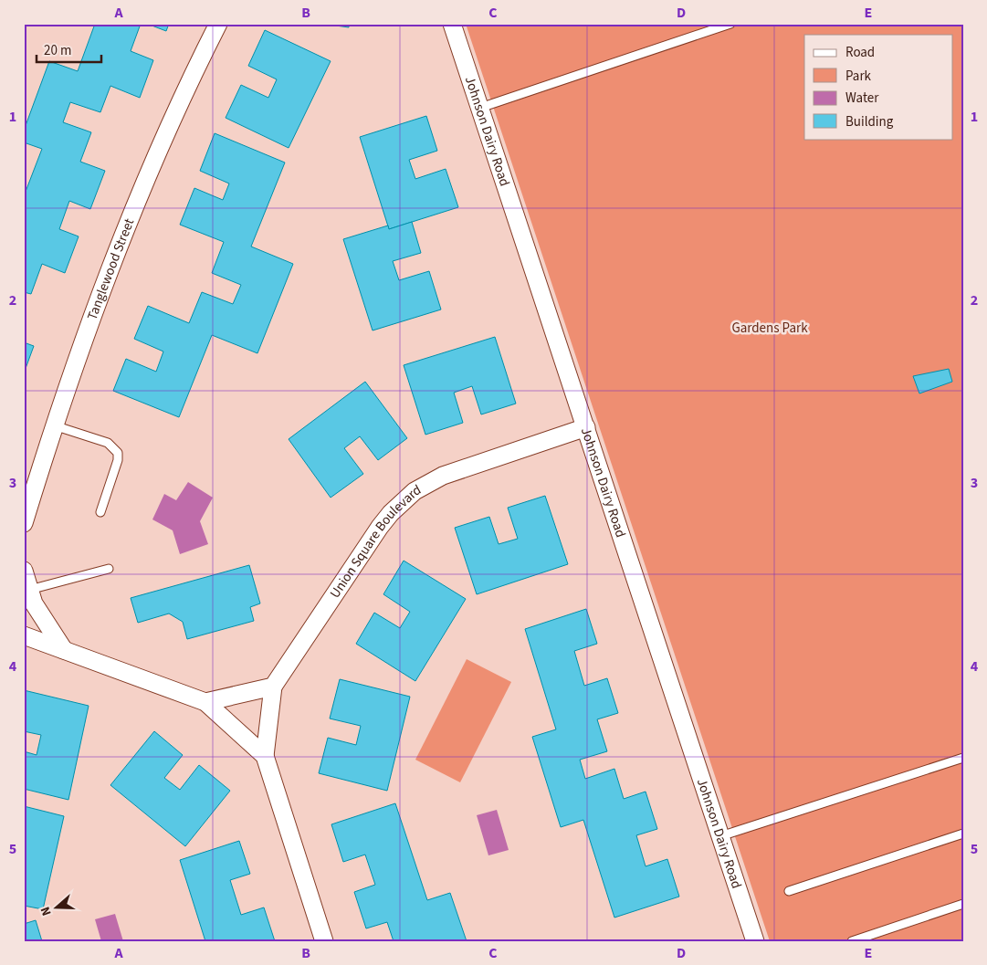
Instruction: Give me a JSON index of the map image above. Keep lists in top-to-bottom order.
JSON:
{
  "streets": {
    "street": ["Johnson Dairy Road", "Tanglewood Street", "Union Square Boulevard"]
  },
  "crossings": [
    ["Johnson Dairy Road", "Union Square Boulevard"]
  ],
  "parks": ["Gardens Park"],
  "legend": [
    "Road",
    "Park",
    "Water",
    "Building"
  ],
  "scale_bar": "20 m",
  "north": "left",
  "grid": {
    "columns": [
      "A",
      "B",
      "C",
      "D",
      "E"
    ],
    "rows": [
      "1",
      "2",
      "3",
      "4",
      "5"
    ]
  }
}
